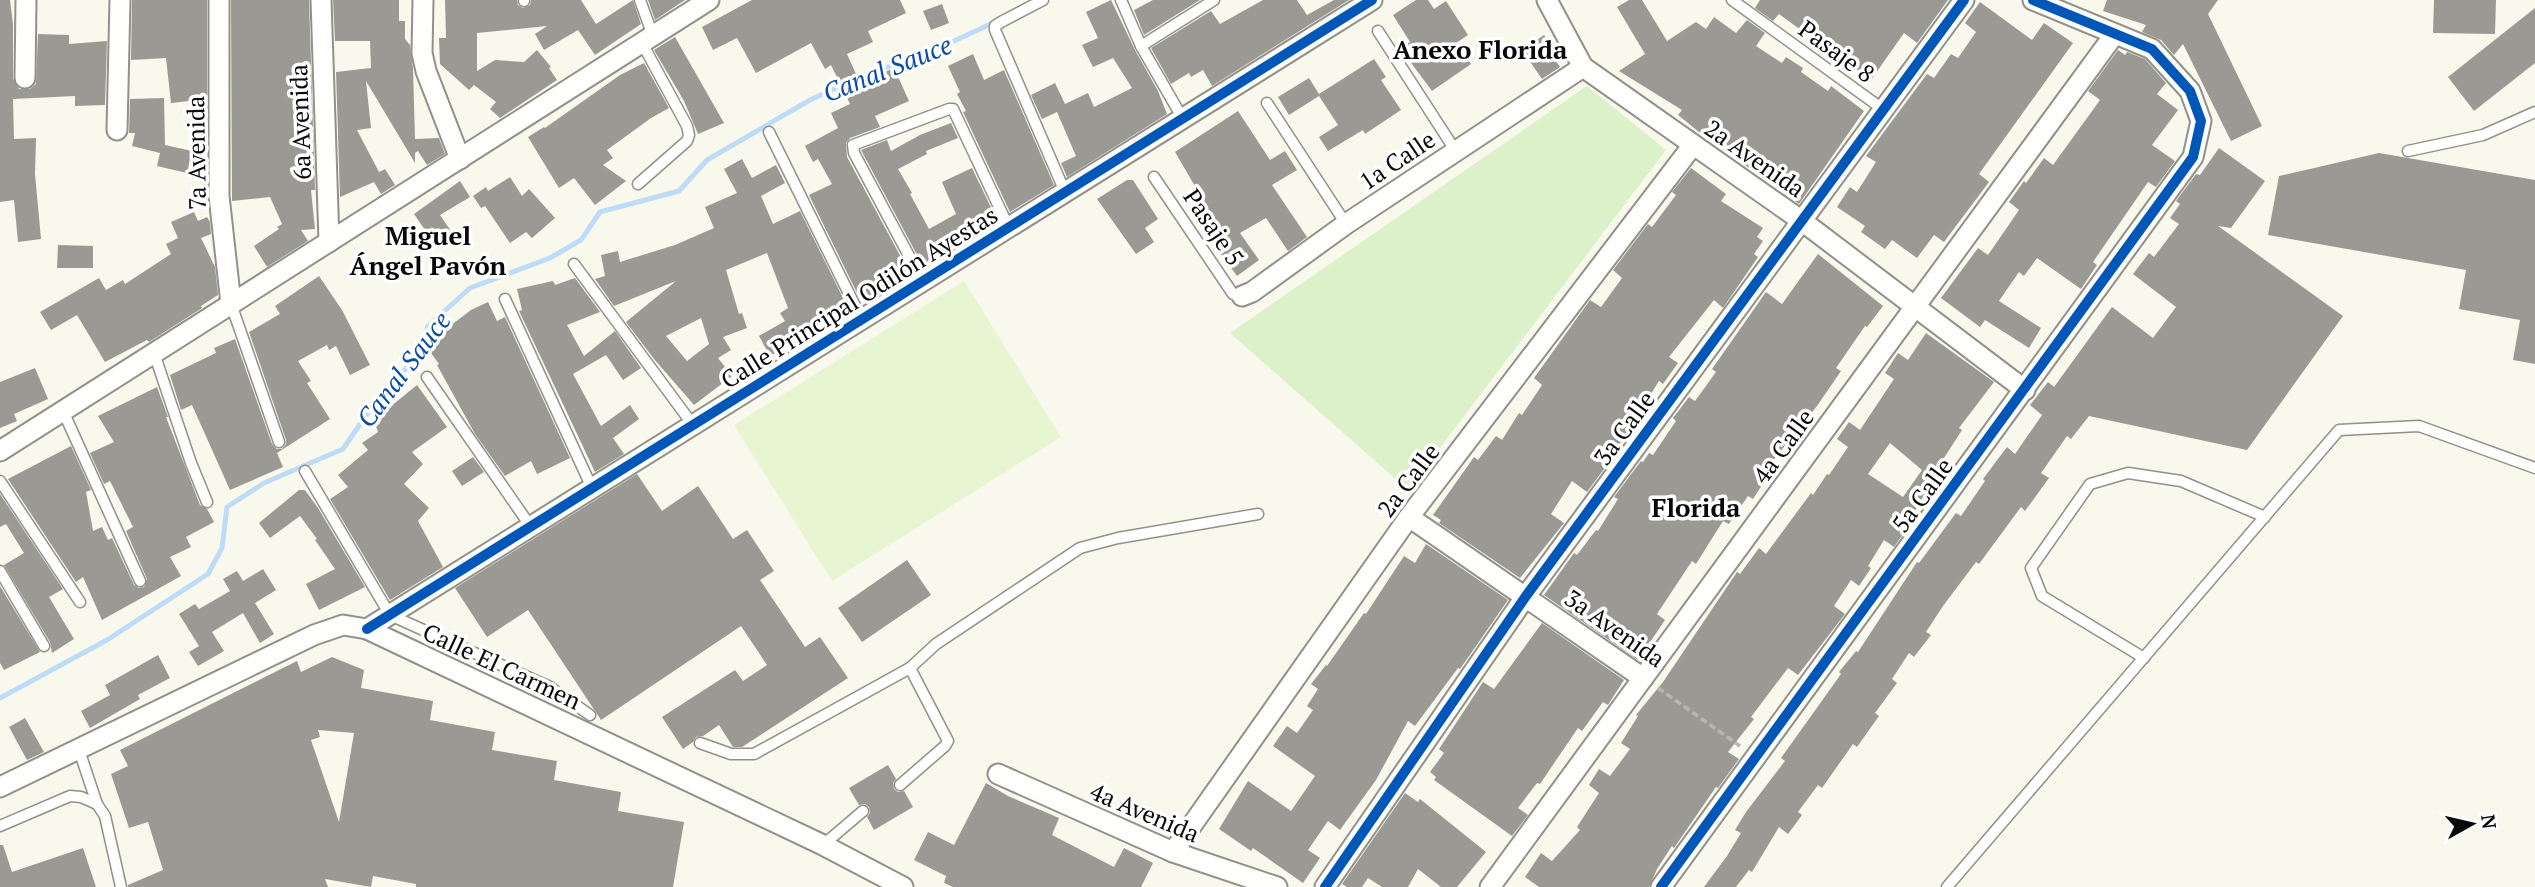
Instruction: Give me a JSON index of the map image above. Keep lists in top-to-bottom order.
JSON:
{
  "streets": {
    "street": [
      "6a Avenida",
      "7a Avenida",
      "2a Avenida",
      "1a Calle",
      "Calle Principal Odilón Ayestas",
      "3a Calle",
      "4a Calle",
      "2a Calle",
      "5a Calle",
      "3a Avenida",
      "Calle El Carmen",
      "4a Avenida"
    ],
    "lane": ["Pasaje 8", "Pasaje 5"]
  },
  "crossings": [
    ["Pasaje 8", "3a Calle"],
    ["2a Avenida", "1a Calle"],
    ["2a Avenida", "3a Calle"],
    ["2a Avenida", "4a Calle"],
    ["2a Avenida", "2a Calle"],
    ["2a Avenida", "5a Calle"],
    ["1a Calle", "Pasaje 5"],
    ["Calle Principal Odilón Ayestas", "Calle El Carmen"],
    ["3a Calle", "3a Avenida"],
    ["4a Calle", "5a Calle"],
    ["4a Calle", "3a Avenida"],
    ["2a Calle", "3a Avenida"],
    ["2a Calle", "4a Avenida"],
    ["5a Calle", "3a Avenida"]
  ],
  "districts": ["Anexo Florida", "Miguel Ángel Pavón", "Florida"],
  "water": ["Canal Sauce"],
  "north": "right"
}
